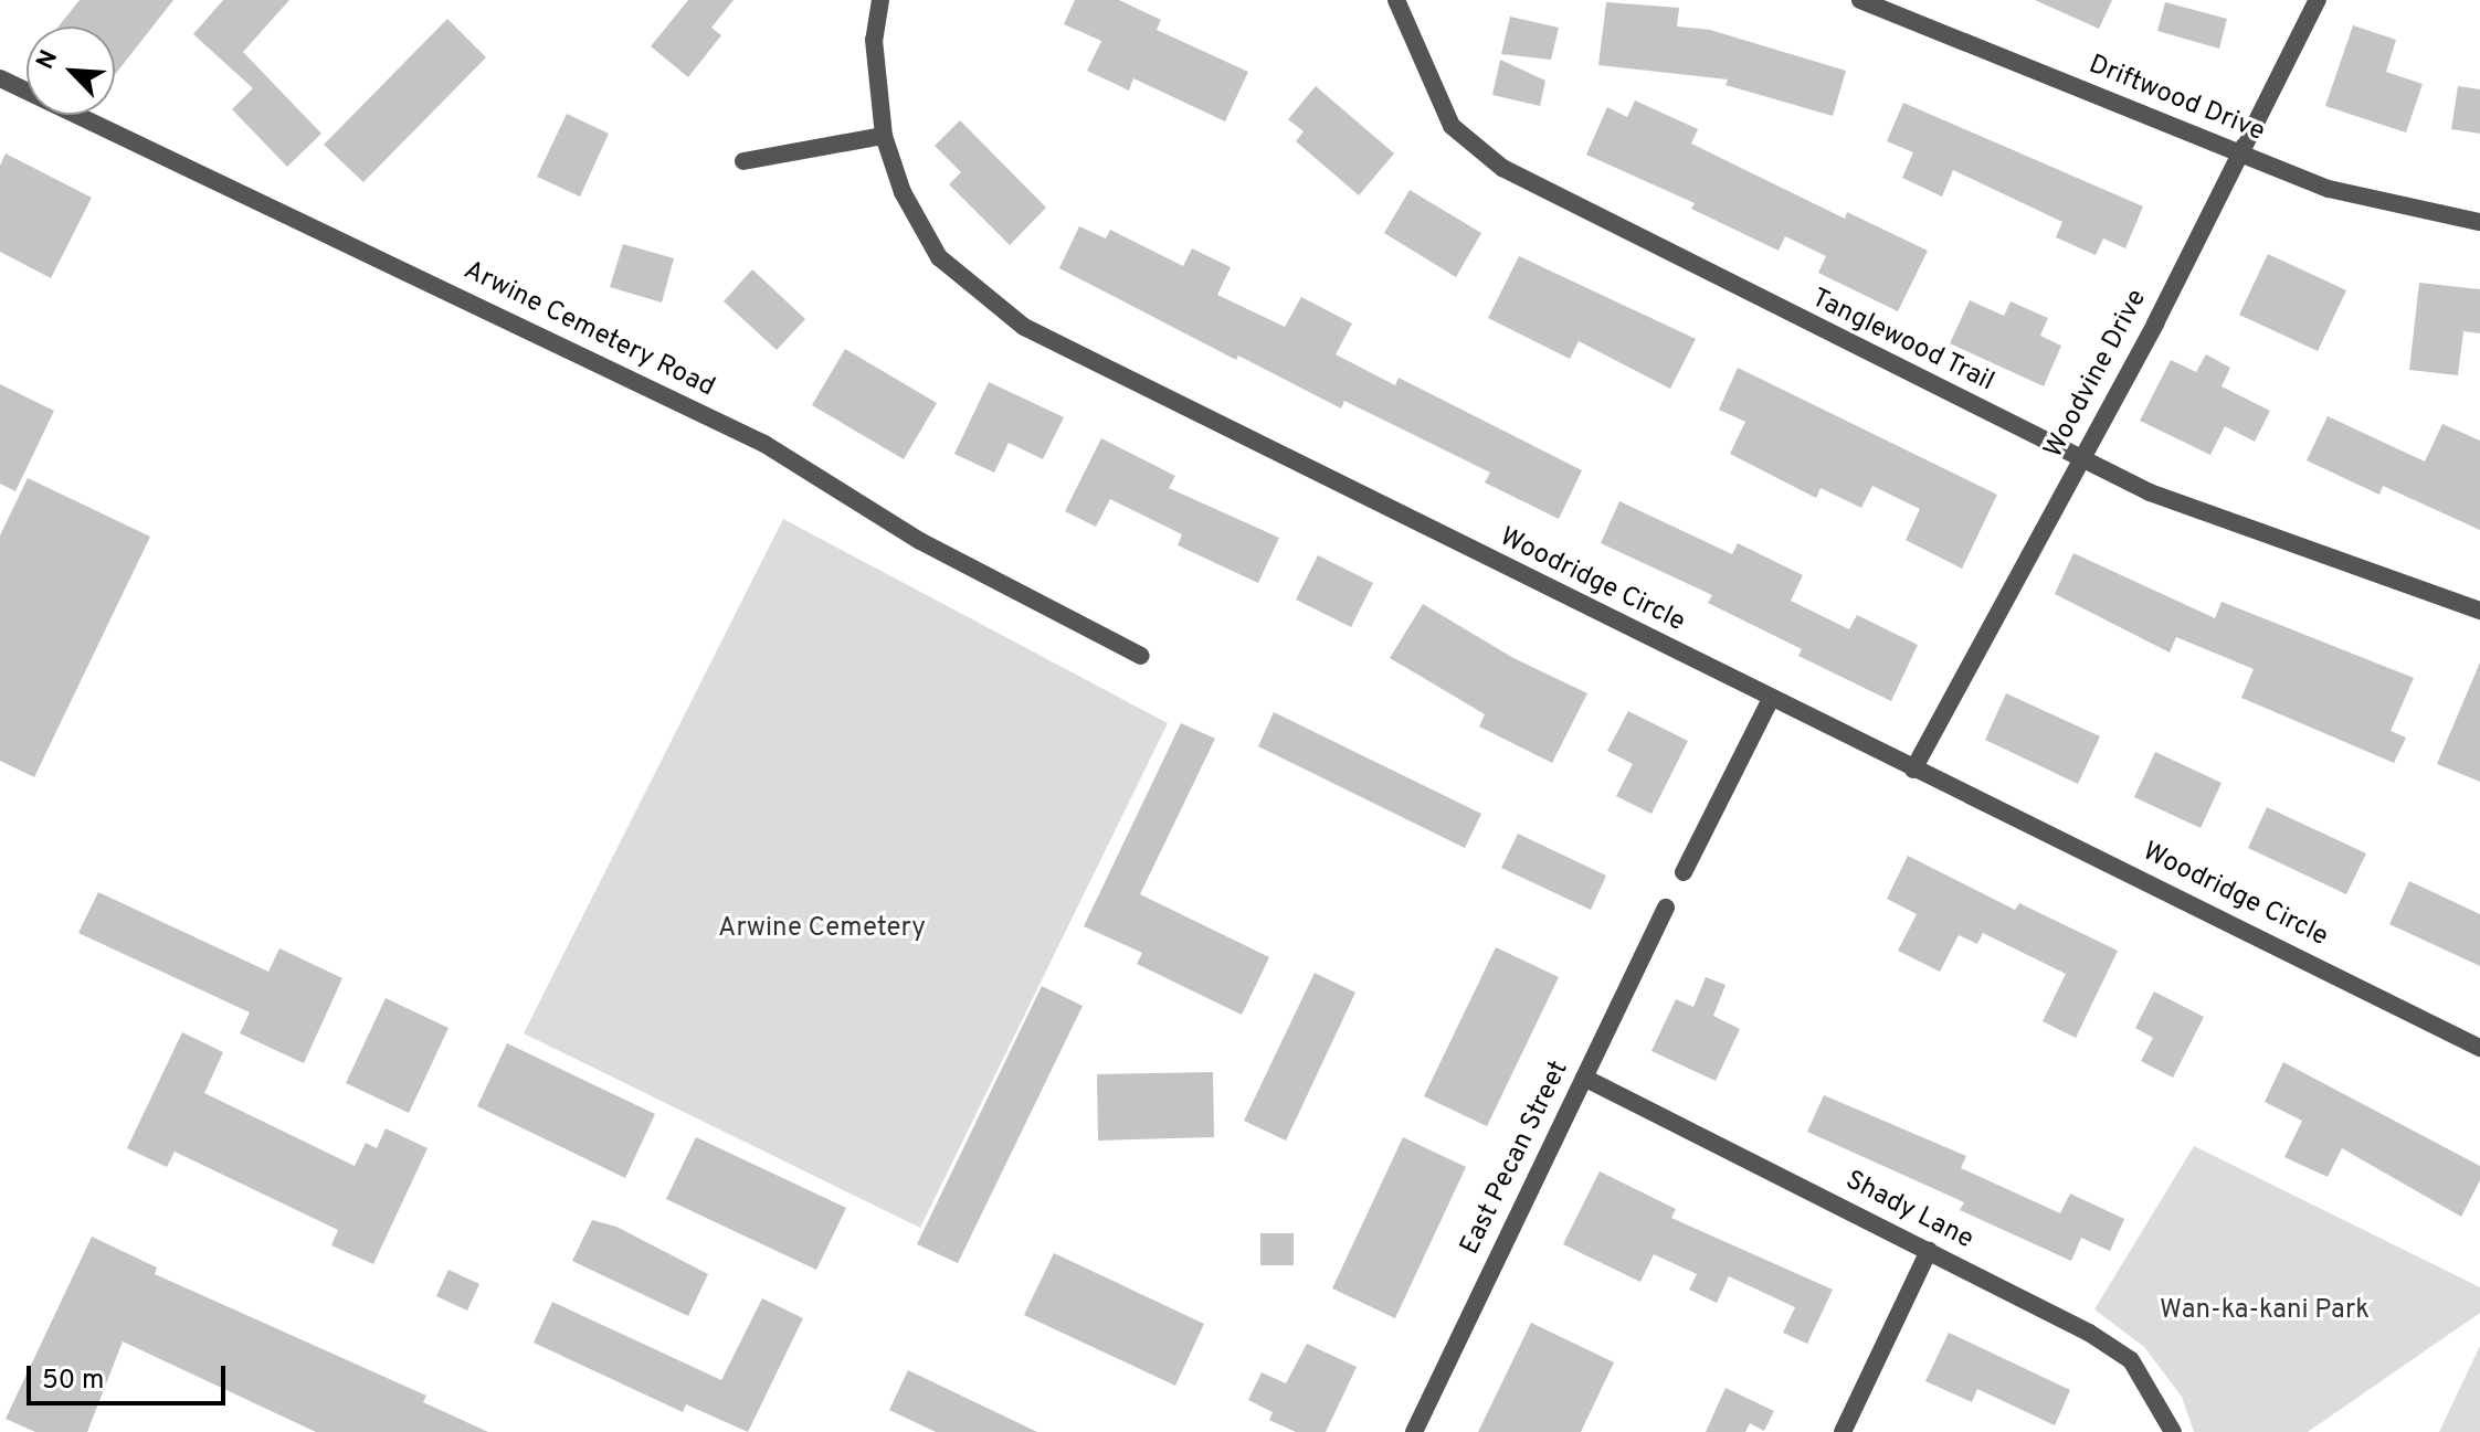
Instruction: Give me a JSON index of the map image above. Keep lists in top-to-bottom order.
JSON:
{
  "streets": {
    "street": [
      "Driftwood Drive",
      "Arwine Cemetery Road",
      "Tanglewood Trail",
      "Woodvine Drive",
      "Woodridge Circle",
      "East Pecan Street",
      "Shady Lane"
    ]
  },
  "crossings": [
    ["Driftwood Drive", "Woodvine Drive"],
    ["Tanglewood Trail", "Woodvine Drive"],
    ["Woodvine Drive", "Woodridge Circle"],
    ["East Pecan Street", "Shady Lane"]
  ],
  "parks": ["Arwine Cemetery", "Wan-ka-kani Park"],
  "scale_bar": "50 m",
  "north": "top left"
}
